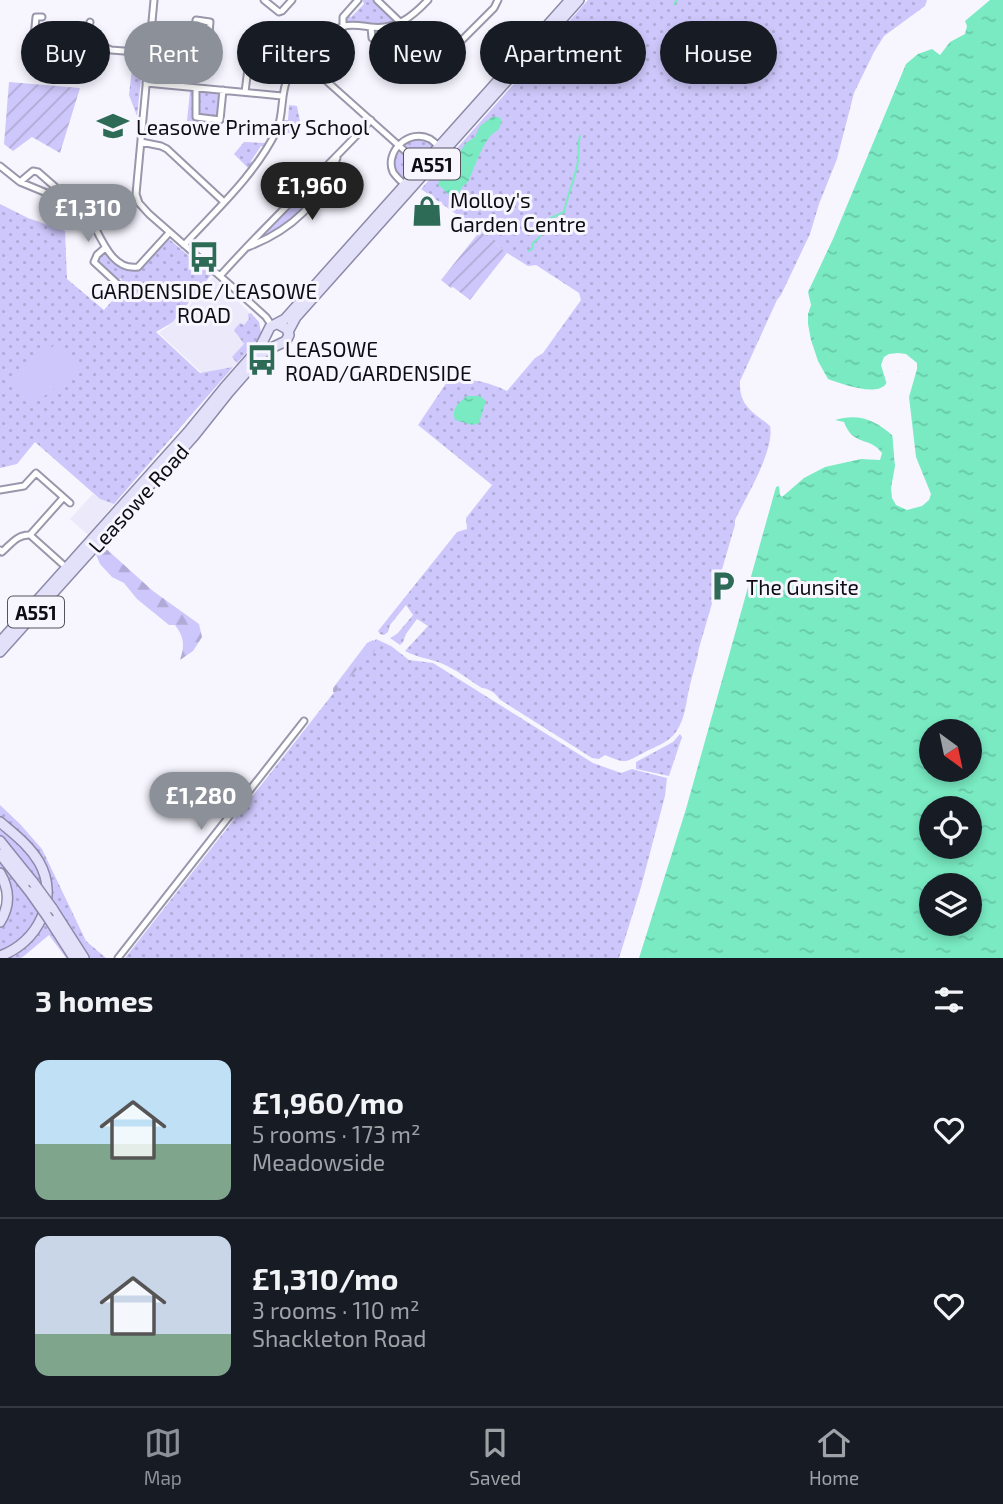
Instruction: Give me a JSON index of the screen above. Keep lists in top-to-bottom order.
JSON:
{
  "streets": {
    "main road": ["A551", "Leasowe Road"]
  },
  "places": {
    "school or university": ["Leasowe Primary School"],
    "shop": ["Molloy's Garden Centre"],
    "bus stop": ["GARDENSIDE/LEASOWE ROAD", "LEASOWE ROAD/GARDENSIDE"],
    "parking": ["The Gunsite"]
  },
  "north": "bottom right",
  "page": {
    "chip": [
      "Buy",
      "Rent",
      "Filters",
      "New",
      "Apartment",
      "House"
    ],
    "price": ["£1,960", "£1,310", "£1,280"],
    "heading": "3 homes",
    "list": [
      {
        "name": "£1,960/mo",
        "note": "5 rooms · 173 m² · Meadowside"
      },
      {
        "name": "£1,310/mo",
        "note": "3 rooms · 110 m² · Shackleton Road"
      }
    ],
    "tabs": ["Map", "Saved", "Home"]
  }
}
